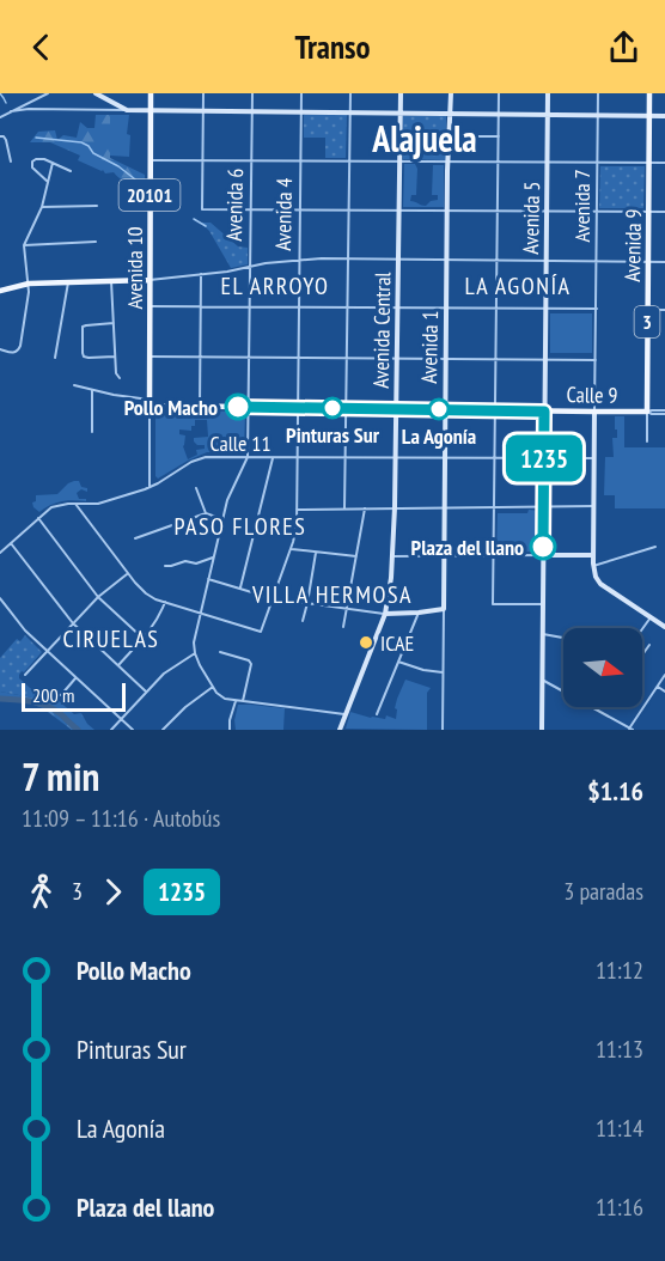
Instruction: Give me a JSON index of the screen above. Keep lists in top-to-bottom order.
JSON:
{
  "streets": {
    "main road": [
      "20101",
      "Avenida 9",
      "Avenida 10",
      "3",
      "Calle 9"
    ],
    "street": [
      "Avenida 6",
      "Avenida 7",
      "Avenida 4",
      "Avenida 5",
      "Avenida Central",
      "Avenida 1",
      "Calle 11"
    ]
  },
  "crossings": [
    ["Avenida 6", "Avenida 4"],
    ["Avenida 6", "Calle 9"],
    ["Avenida 6", "Calle 11"],
    ["Avenida 7", "Calle 9"],
    ["Avenida 7", "Calle 11"],
    ["Avenida 4", "Calle 9"],
    ["Avenida 4", "Calle 11"],
    ["Avenida 5", "Calle 9"],
    ["Avenida 5", "Calle 11"],
    ["Avenida 9", "Calle 9"],
    ["Avenida 10", "Calle 9"],
    ["Avenida 10", "Calle 11"],
    ["Avenida Central", "Calle 9"],
    ["Avenida Central", "Calle 11"],
    ["Avenida 1", "Calle 9"],
    ["Avenida 1", "Calle 11"]
  ],
  "districts": [
    "Alajuela",
    "EL ARROYO",
    "LA AGONÍA",
    "PASO FLORES",
    "VILLA HERMOSA",
    "CIRUELAS"
  ],
  "places": [
    "Pollo Macho",
    "Pinturas Sur",
    "La Agonía",
    "Plaza del llano",
    "ICAE"
  ],
  "lines": ["bus line 1235"],
  "scale_bar": "200 m",
  "north": "right",
  "page": {
    "header": "Transo",
    "on_map": "1235",
    "scale": "200 m",
    "heading": ["7 min", "11:09 – 11:16 · Autobús", "$1.16"],
    "legs": ["3", "1235", "3 paradas"],
    "list": [
      {
        "name": "Pollo Macho",
        "value": "11:12"
      },
      {
        "name": "Pinturas Sur",
        "value": "11:13"
      },
      {
        "name": "La Agonía",
        "value": "11:14"
      },
      {
        "name": "Plaza del llano",
        "value": "11:16"
      }
    ]
  }
}
